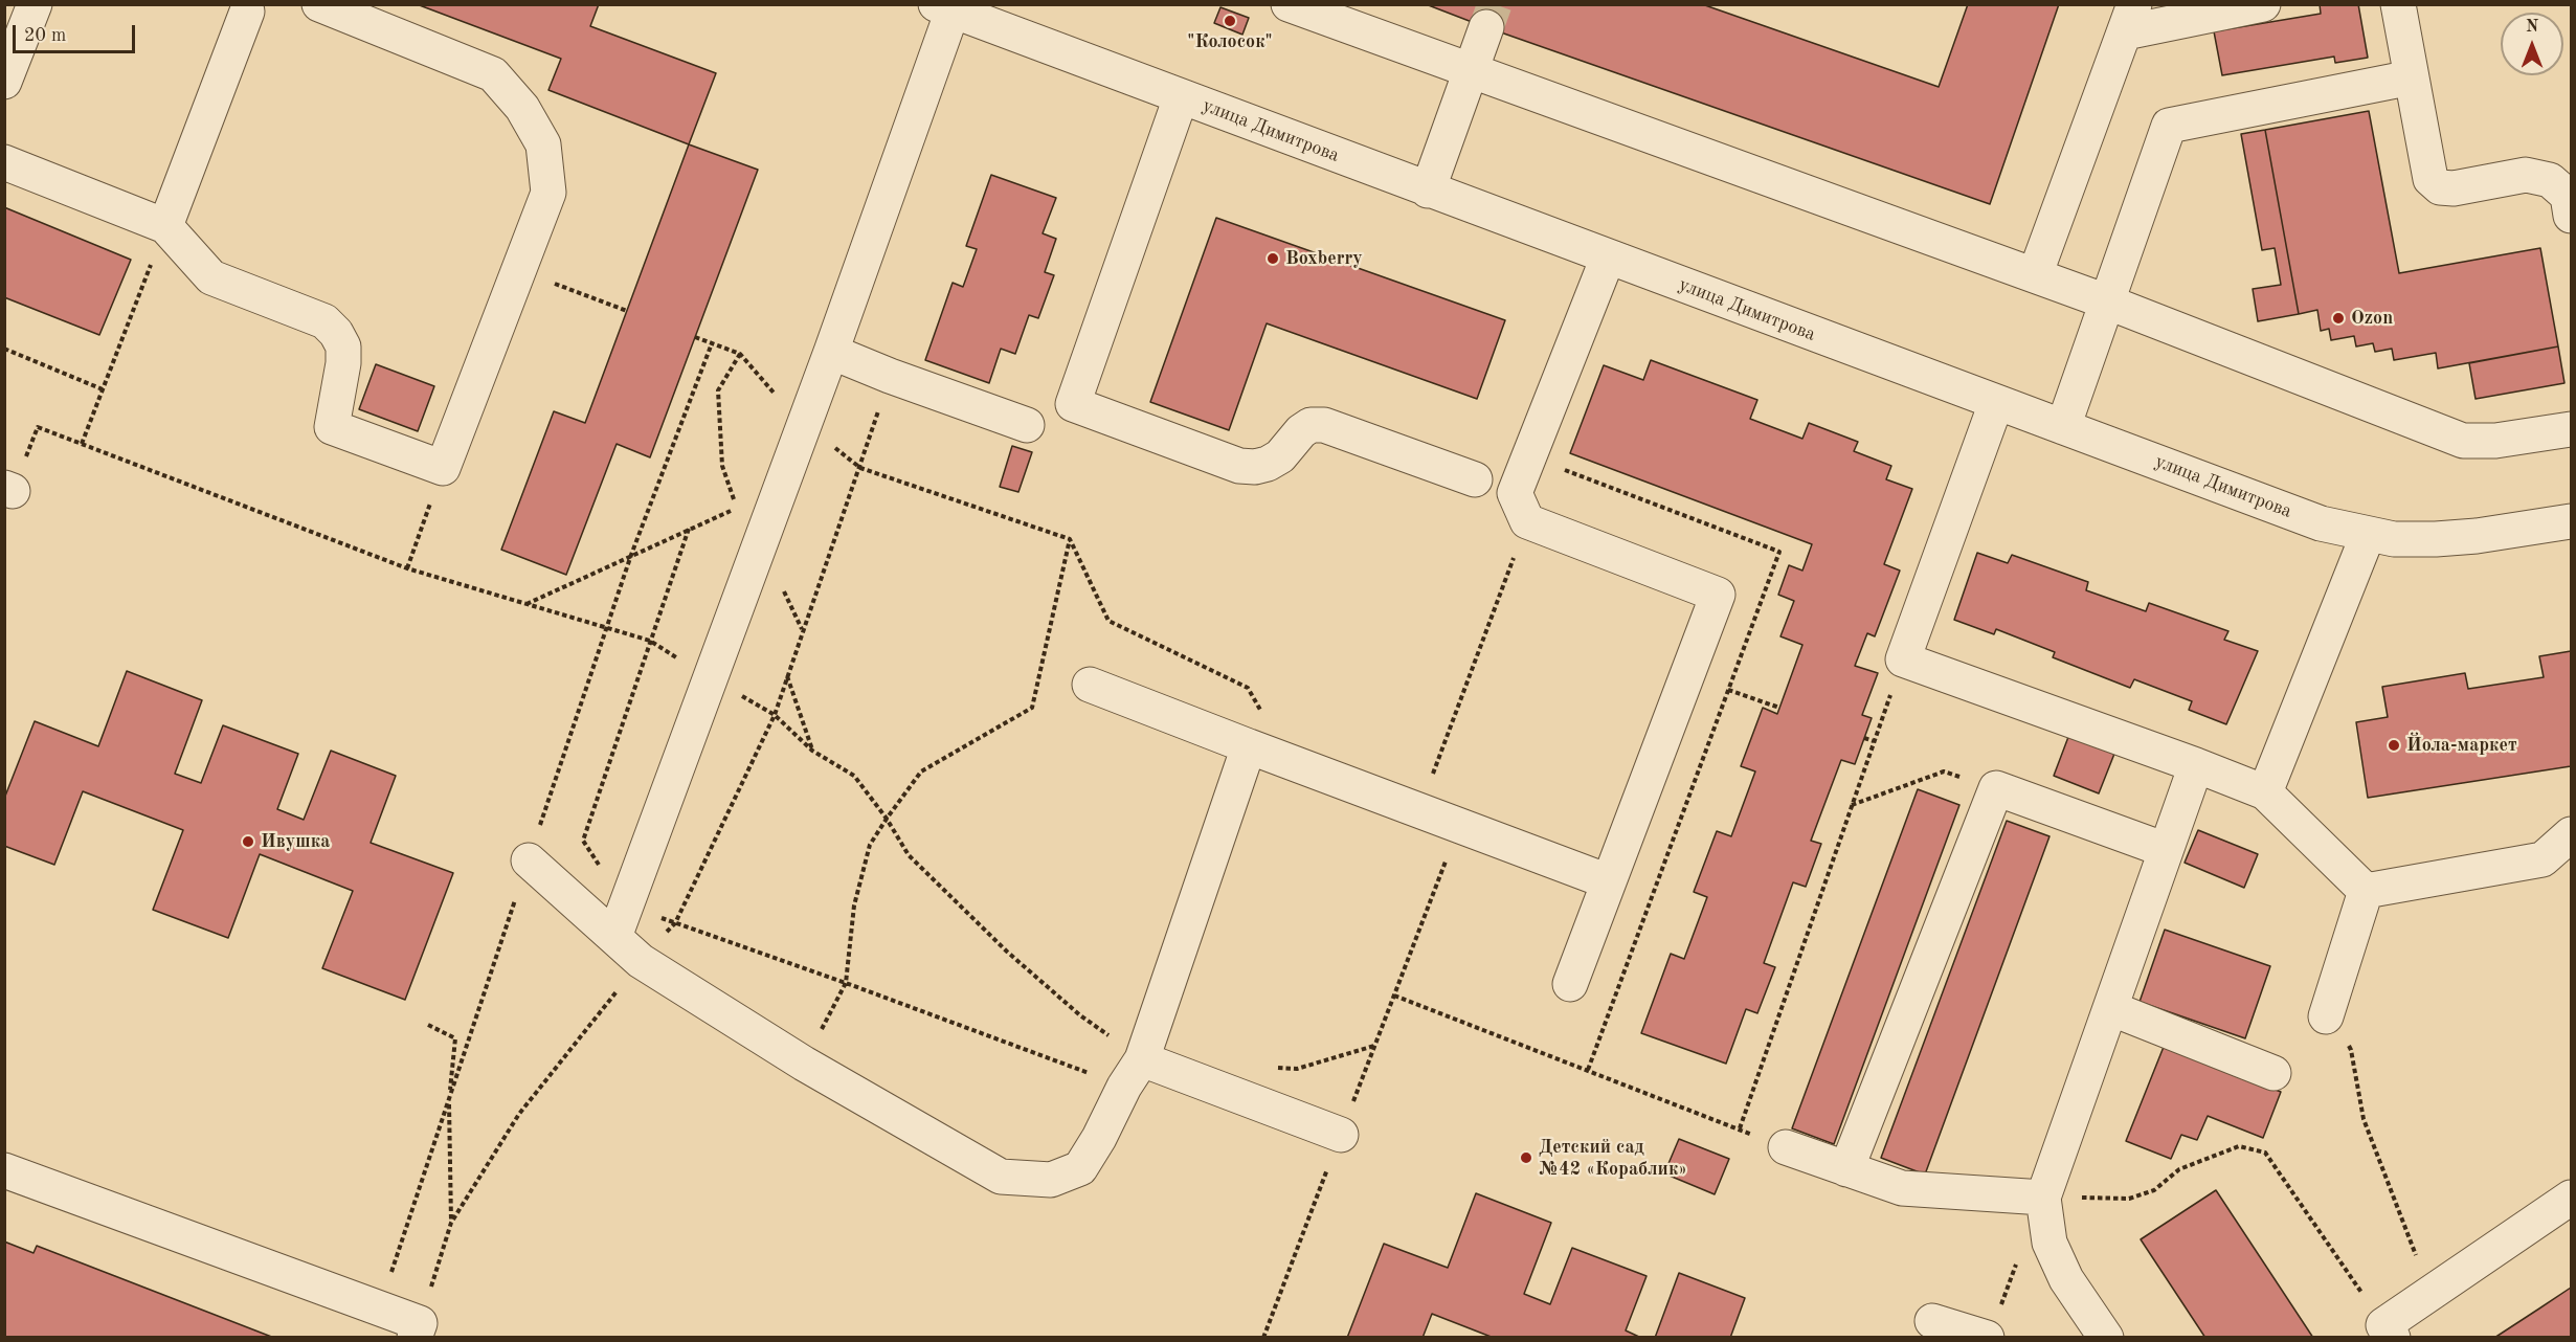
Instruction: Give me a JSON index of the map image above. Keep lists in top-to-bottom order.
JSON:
{
  "streets": {
    "street": ["улица Димитрова"]
  },
  "places": [
    "\"Колосок\"",
    "Boxberry",
    "Ozon",
    "Йола-маркет",
    "Ивушка",
    "Детский сад №42 «Кораблик»"
  ],
  "scale_bar": "20 m",
  "north": "top"
}
